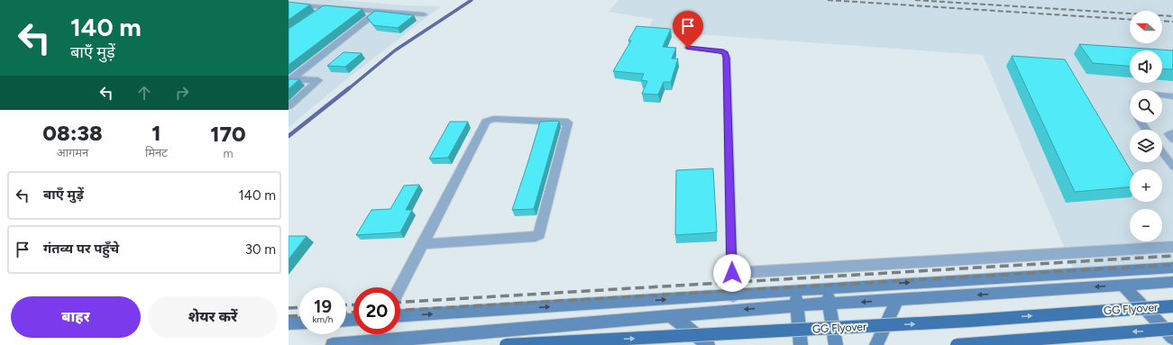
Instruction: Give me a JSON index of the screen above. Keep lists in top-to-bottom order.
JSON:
{
  "streets": {
    "main road": ["GG Flyover"]
  },
  "north": "left",
  "page": {
    "turn": ["140 m", "बाएँ मुड़ें"],
    "map_buttons": ["+", "−"],
    "eta": [
      "08:38",
      "आगमन",
      "1",
      "मिनट",
      "170",
      "m"
    ],
    "list": [
      {
        "name": "बाएँ मुड़ें",
        "value": "140 m"
      },
      {
        "name": "गंतव्य पर पहुँचे",
        "value": "30 m"
      }
    ],
    "speed": "19 km/h",
    "limit": "20",
    "buttons": ["बाहर", "शेयर करें"]
  }
}
